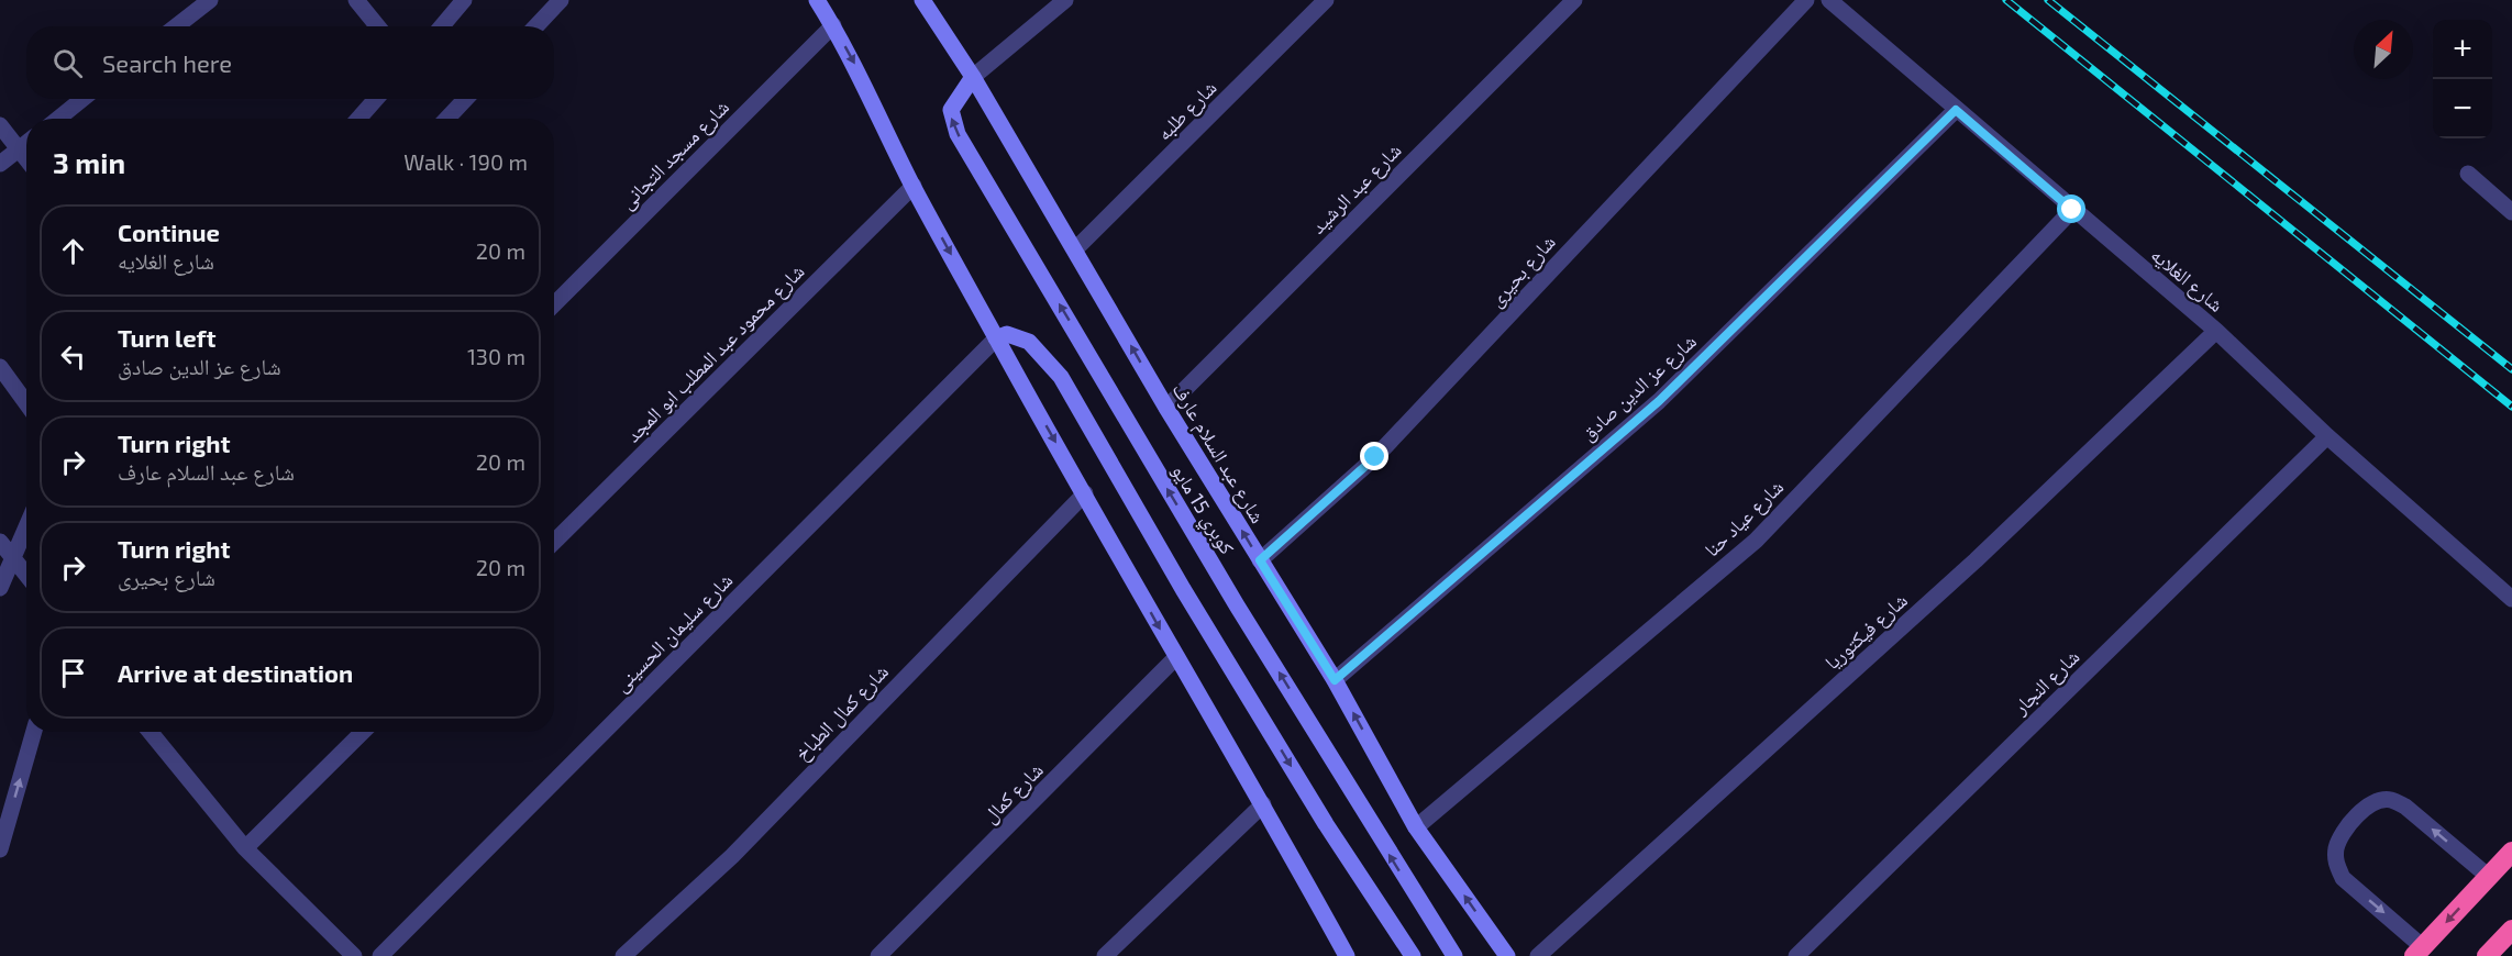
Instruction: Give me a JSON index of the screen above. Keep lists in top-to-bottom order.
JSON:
{
  "streets": {
    "main road": ["شارع عبد السلام عارف", "كوبري 15 مايو"],
    "street": [
      "شارع طلبه",
      "شارع مسجد التجانى",
      "شارع عبد الرشيد",
      "شارع بحيرى",
      "شارع الغلايه",
      "شارع محمود عبد المطلب ابو المجد",
      "شارع عز الدين صادق",
      "شارع عياد حنا",
      "شارع فيكتوريا",
      "شارع سليمان الحسينى",
      "شارع النجار",
      "شارع كمال الطباخ",
      "شارع كمال"
    ]
  },
  "crossings": [
    ["شارع طلبه", "شارع عبد السلام عارف"],
    ["شارع عبد الرشيد", "شارع عبد السلام عارف"],
    ["شارع بحيرى", "شارع عبد السلام عارف"],
    ["شارع الغلايه", "شارع عز الدين صادق"],
    ["شارع الغلايه", "شارع عياد حنا"],
    ["شارع الغلايه", "شارع فيكتوريا"],
    ["شارع الغلايه", "شارع النجار"],
    ["شارع عز الدين صادق", "شارع عبد السلام عارف"],
    ["شارع عبد السلام عارف", "كوبري 15 مايو"],
    ["شارع عبد السلام عارف", "شارع عياد حنا"]
  ],
  "north": "top right",
  "page": {
    "map_buttons": ["+", "−"],
    "search": "Search here",
    "heading": ["3 min", "Walk · 190 m"],
    "list": [
      ["Continue", "شارع الغلايه", "20 m"],
      ["Turn left", "شارع عز الدين صادق", "130 m"],
      ["Turn right", "شارع عبد السلام عارف", "20 m"],
      ["Turn right", "شارع بحيرى", "20 m"],
      "Arrive at destination"
    ]
  }
}
